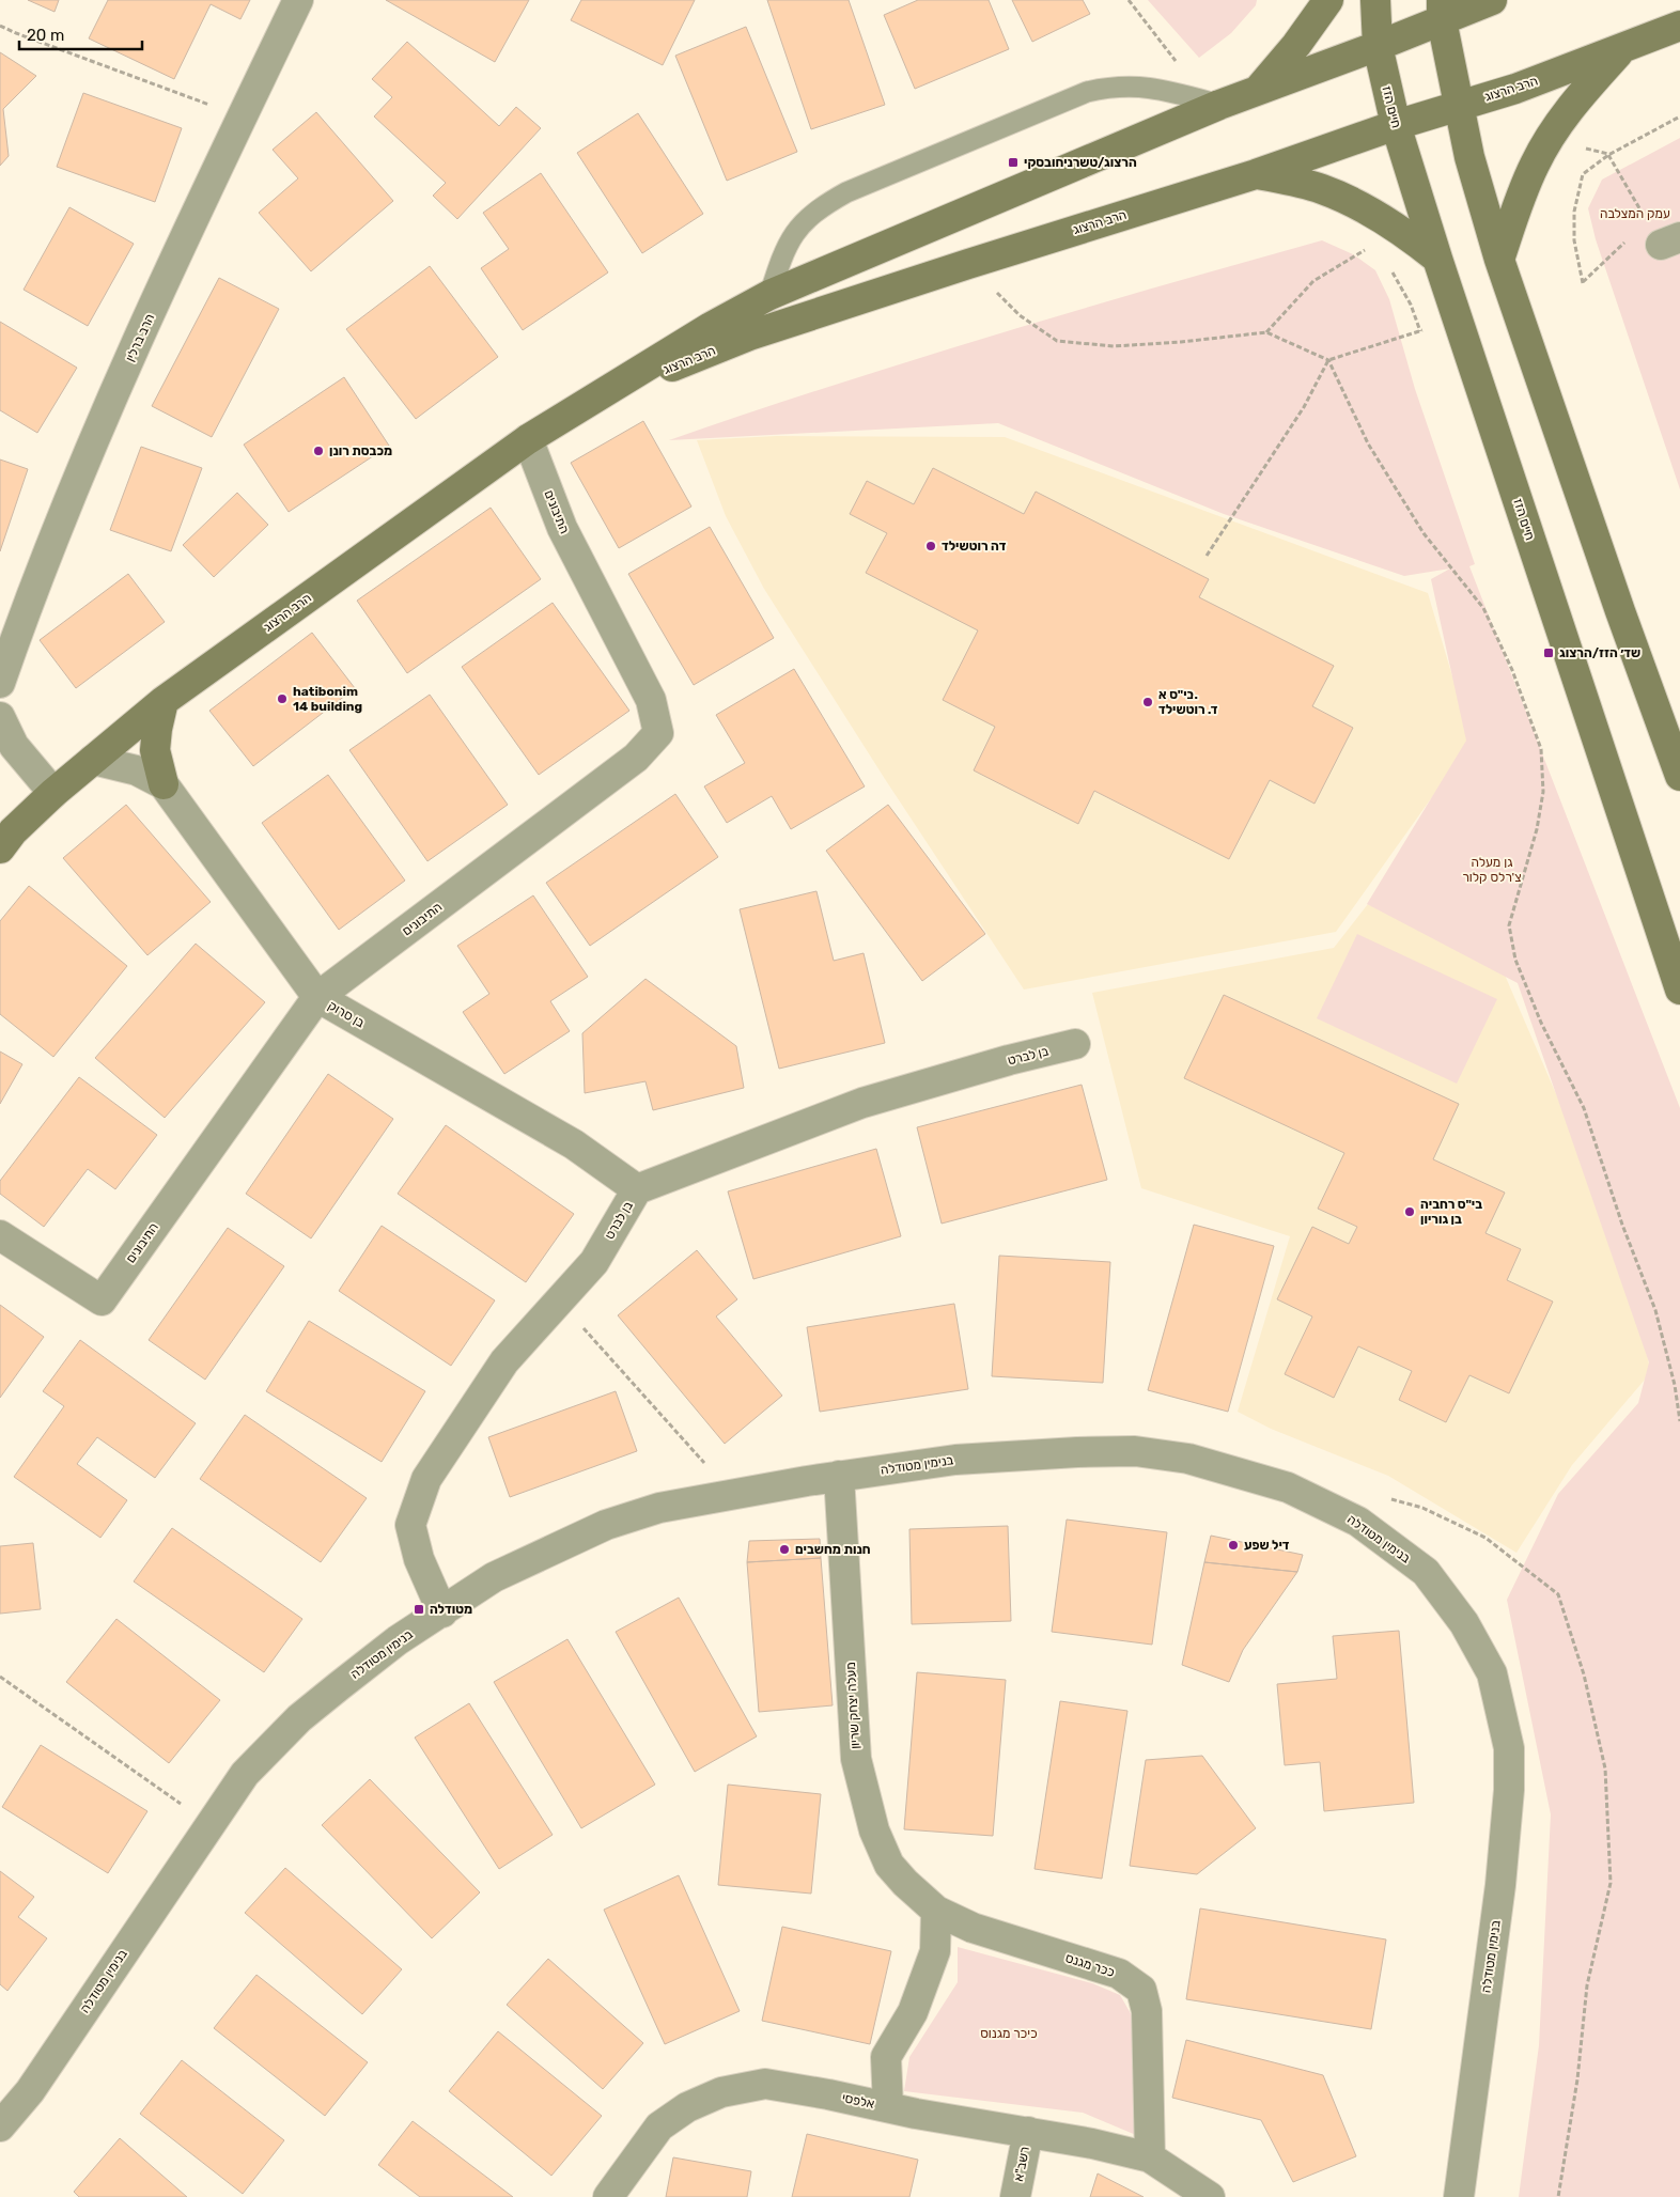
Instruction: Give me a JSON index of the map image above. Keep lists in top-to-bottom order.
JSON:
{
  "streets": {
    "street": [
      "הרב הרצוג",
      "חיים הזז",
      "הרב ברלין",
      "התיבונים",
      "בן סרוק",
      "בן לברט",
      "בנימין מטודלה",
      "מעלה יצחק שריון",
      "ככר מגנס",
      "אלפסי",
      "רשב\"א"
    ]
  },
  "crossings": [
    ["הרב הרצוג", "חיים הזז"],
    ["הרב הרצוג", "התיבונים"],
    ["הרב הרצוג", "בן סרוק"],
    ["התיבונים", "בן סרוק"],
    ["בן סרוק", "בן לברט"],
    ["בן לברט", "בנימין מטודלה"],
    ["בנימין מטודלה", "מעלה יצחק שריון"],
    ["מעלה יצחק שריון", "ככר מגנס"],
    ["ככר מגנס", "אלפסי"],
    ["אלפסי", "רשב\"א"]
  ],
  "parks": ["עמק המצלבה", "גן מעלה צ'רלס קלור", "כיכר מגנוס"],
  "places": {
    "transit": ["הרצוג/טשרניחובסקי", "שד׳ הזז/הרצוג", "מטודלה"],
    "other": [
      "מכבסת רונן",
      "דה רוטשילד",
      "hatibonim 14 building",
      "בי\"ס א. ד. רוטשילד",
      "בי\"ס רחביה בן גוריון",
      "דיל שפע",
      "חנות מחשבים"
    ]
  },
  "scale_bar": "20 m"
}
